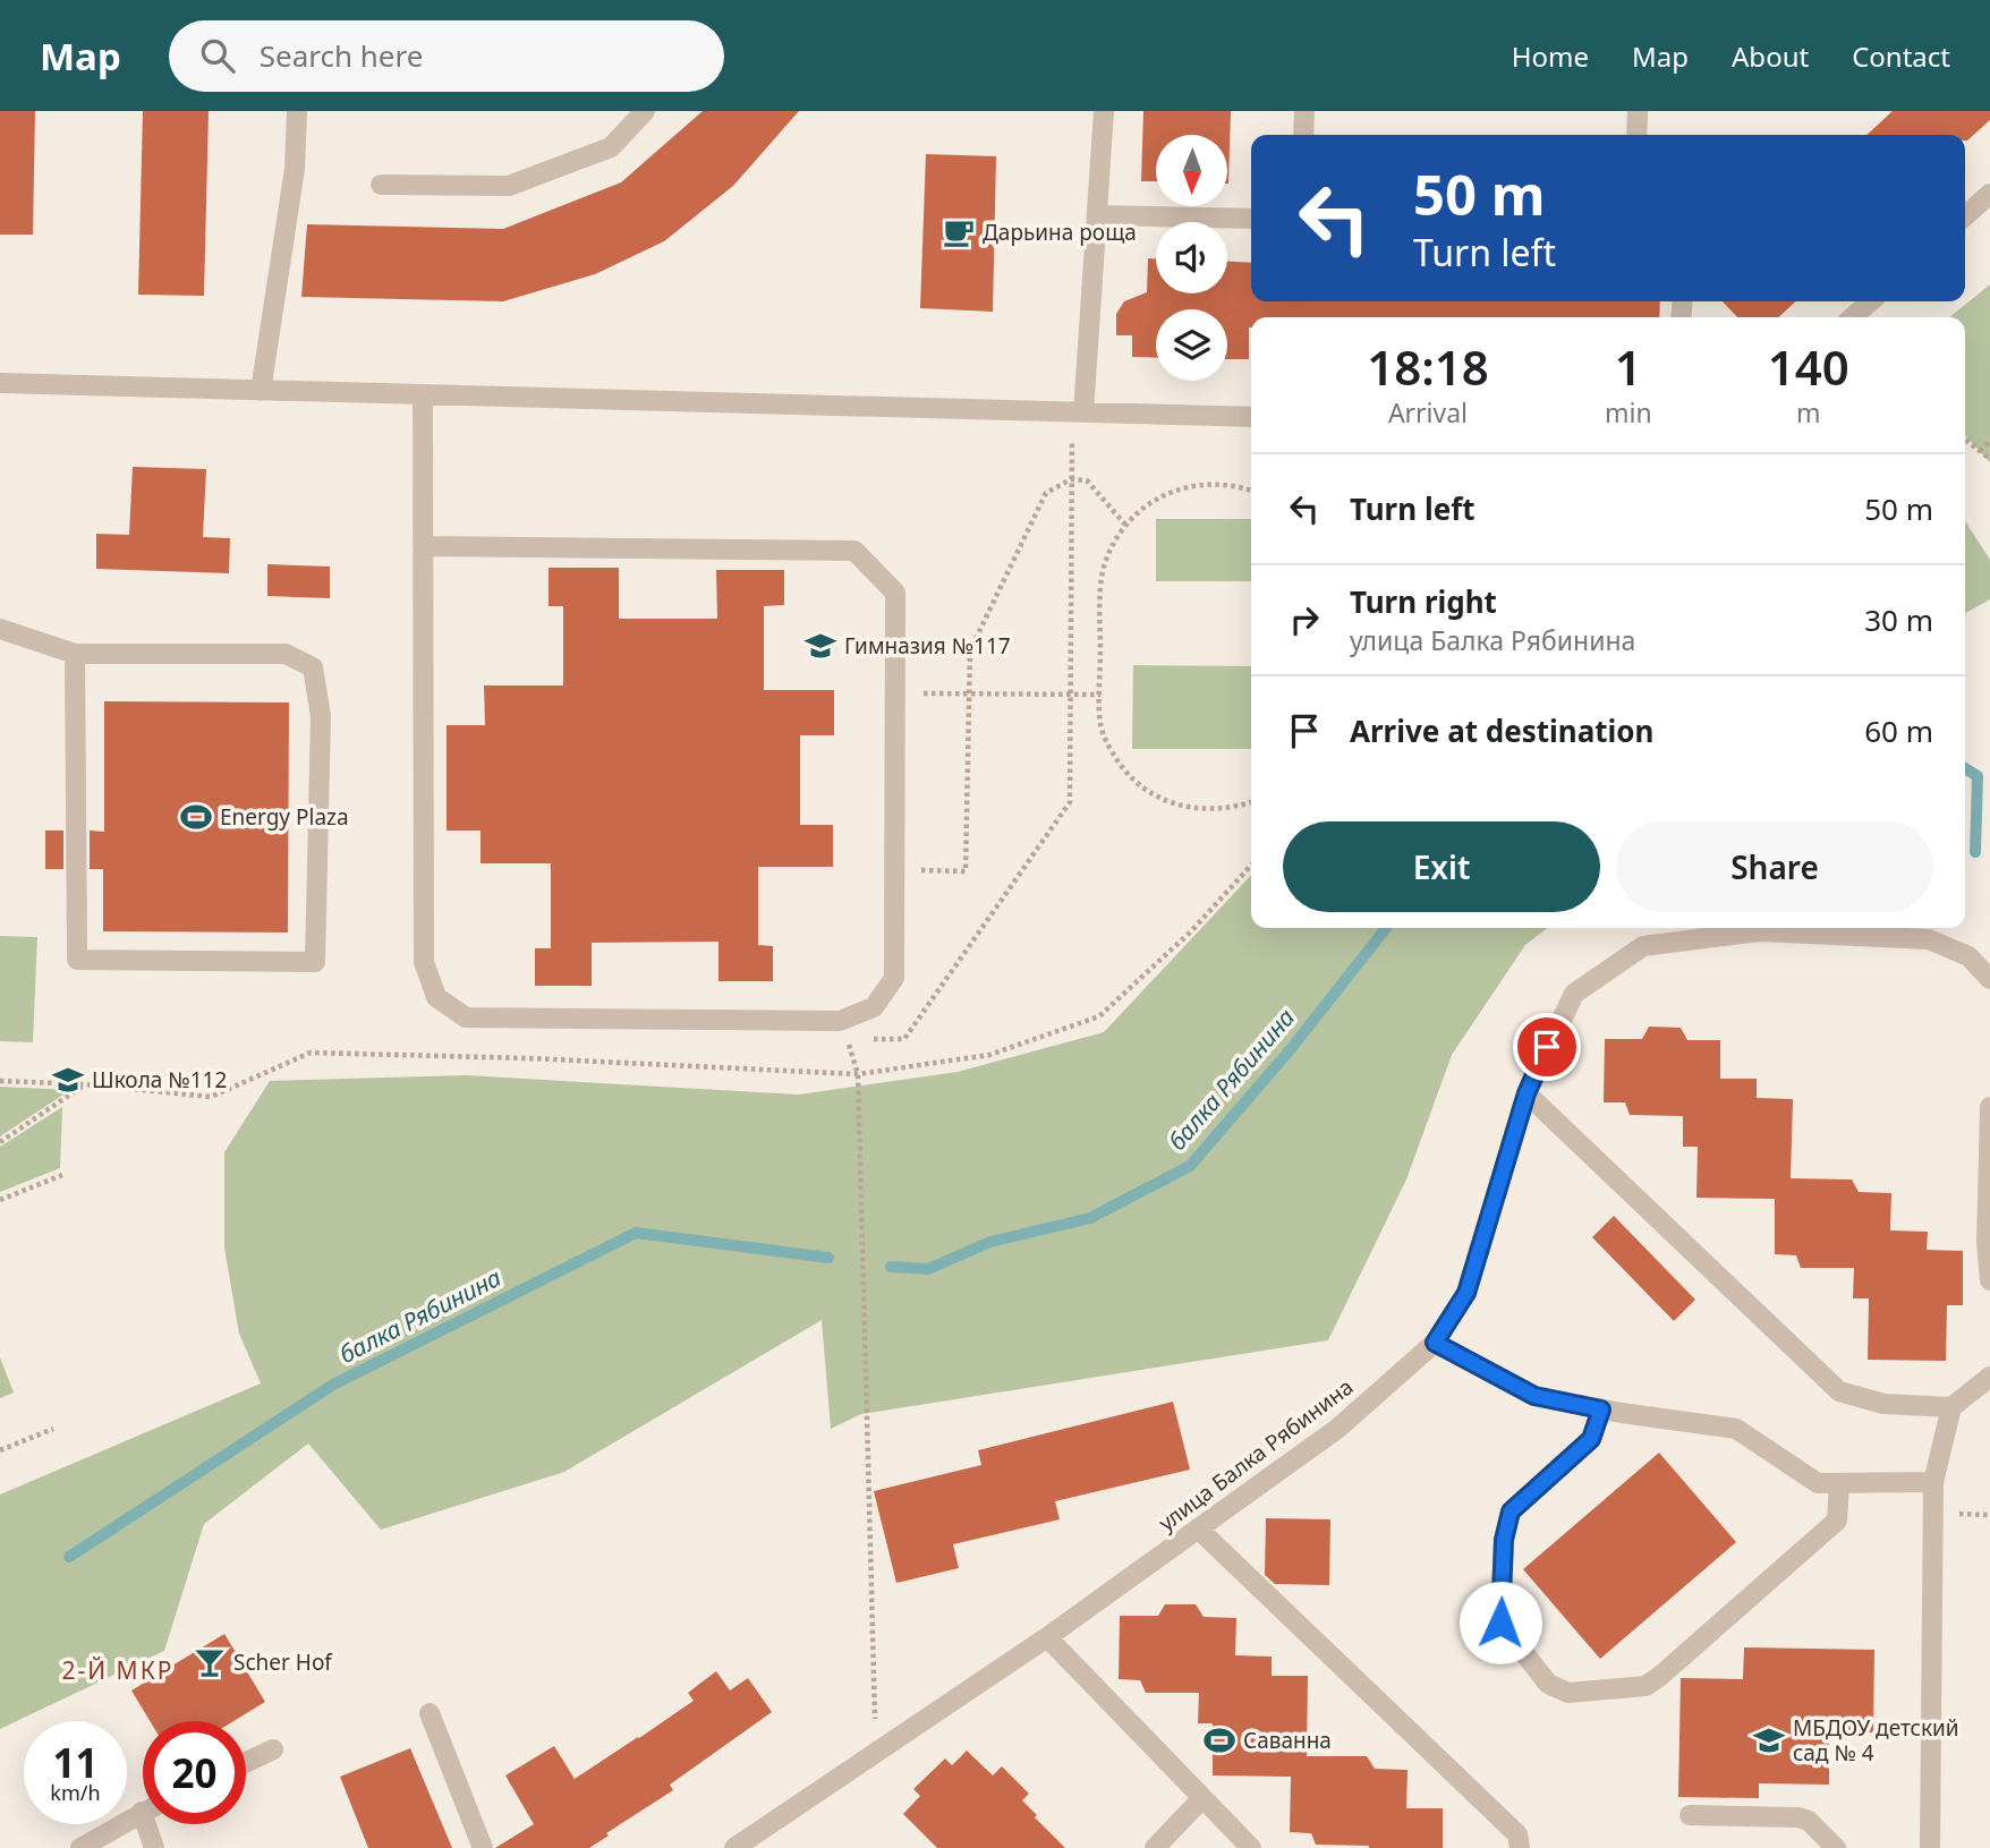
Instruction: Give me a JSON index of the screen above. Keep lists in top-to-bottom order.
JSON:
{
  "streets": {
    "street": ["улица Балка Рябинина"]
  },
  "districts": ["2-Й МКР"],
  "water": ["балка Рябинина"],
  "places": {
    "cafe": ["Дарьина роща"],
    "school or university": ["Гимназия №117", "Школа №112", "МБДОУ детский сад № 4"],
    "sports": ["Energy Plaza", "Саванна"],
    "bar": ["Scher Hof"]
  },
  "north": "bottom",
  "page": {
    "header": "Map",
    "search": "Search here",
    "nav": [
      "Home",
      "Map",
      "About",
      "Contact"
    ],
    "turn": ["50 m", "Turn left"],
    "eta": [
      "18:18",
      "Arrival",
      "1",
      "min",
      "140",
      "m"
    ],
    "list": [
      {
        "name": "Turn left",
        "value": "50 m"
      },
      {
        "name": "Turn right",
        "note": "улица Балка Рябинина",
        "value": "30 m"
      },
      {
        "name": "Arrive at destination",
        "value": "60 m"
      }
    ],
    "buttons": ["Exit", "Share"],
    "speed": "11 km/h",
    "limit": "20"
  }
}
